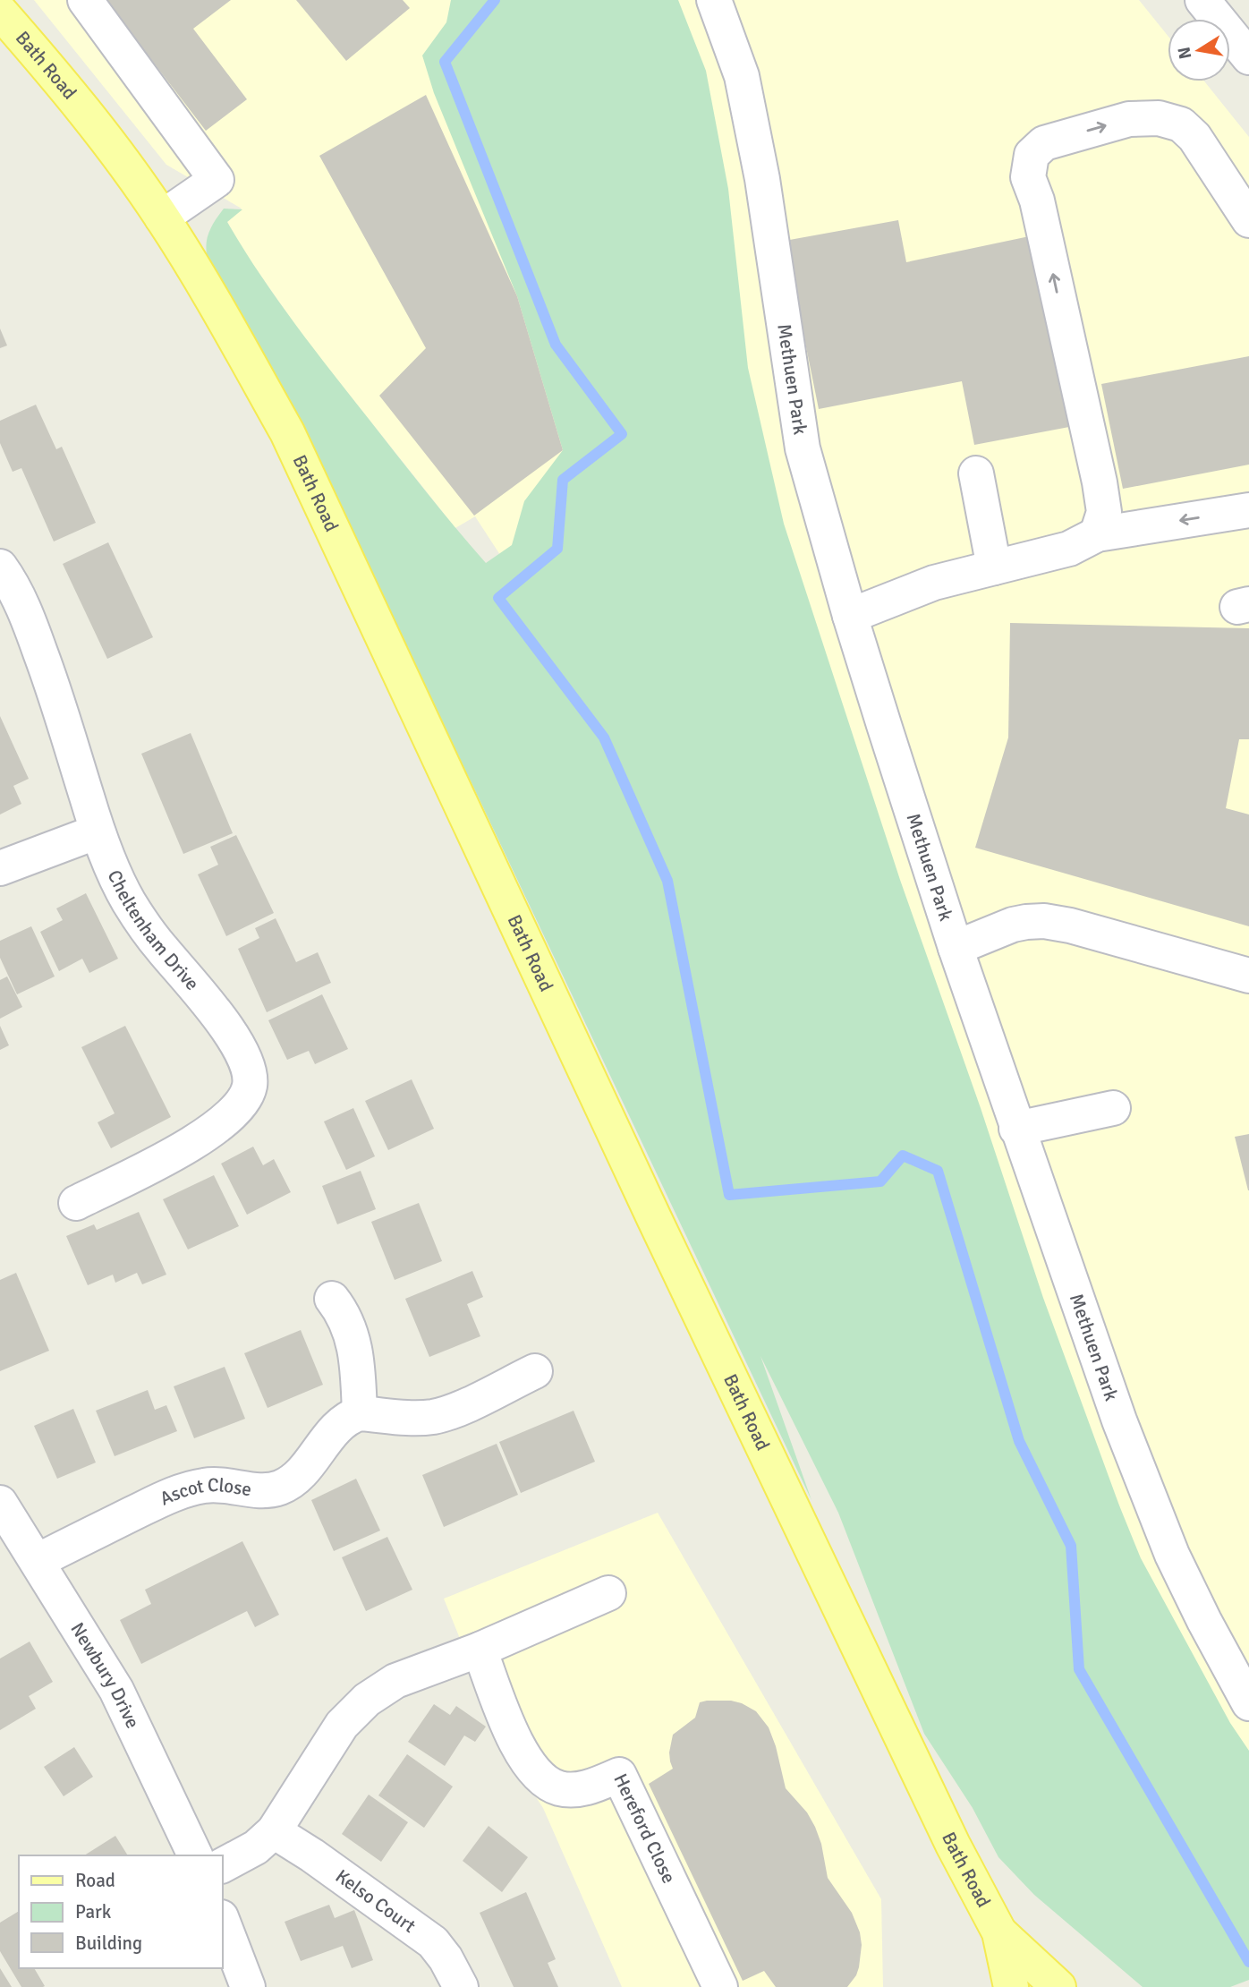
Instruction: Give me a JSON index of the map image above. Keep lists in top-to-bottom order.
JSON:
{
  "streets": {
    "main road": ["Bath Road"],
    "street": [
      "Methuen Park",
      "Cheltenham Drive",
      "Ascot Close",
      "Newbury Drive",
      "Hereford Close",
      "Kelso Court"
    ]
  },
  "crossings": [
    ["Ascot Close", "Newbury Drive"]
  ],
  "legend": ["Road", "Park", "Building"],
  "north": "left"
}
